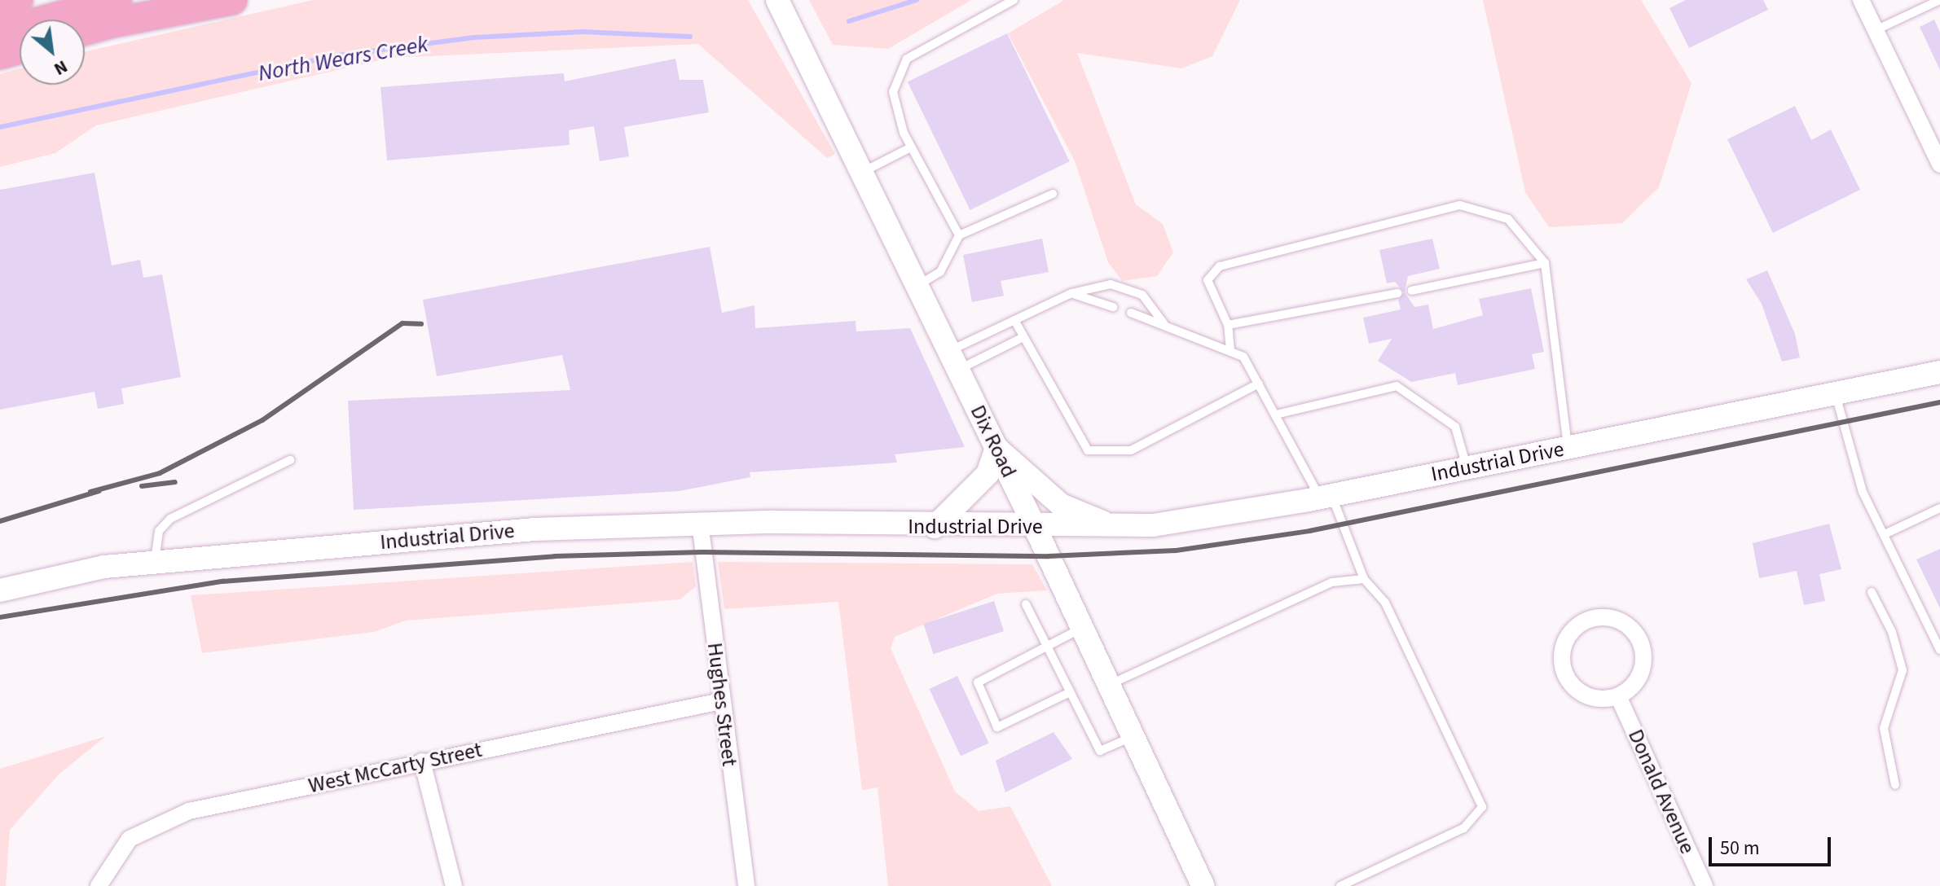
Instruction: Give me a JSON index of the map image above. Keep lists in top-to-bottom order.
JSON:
{
  "streets": {
    "main road": ["Dix Road", "Industrial Drive"],
    "street": ["Hughes Street", "West McCarty Street", "Donald Avenue"]
  },
  "crossings": [
    ["Dix Road", "Industrial Drive"],
    ["Industrial Drive", "Hughes Street"],
    ["Hughes Street", "West McCarty Street"]
  ],
  "water": ["North Wears Creek"],
  "scale_bar": "50 m",
  "north": "bottom right"
}
